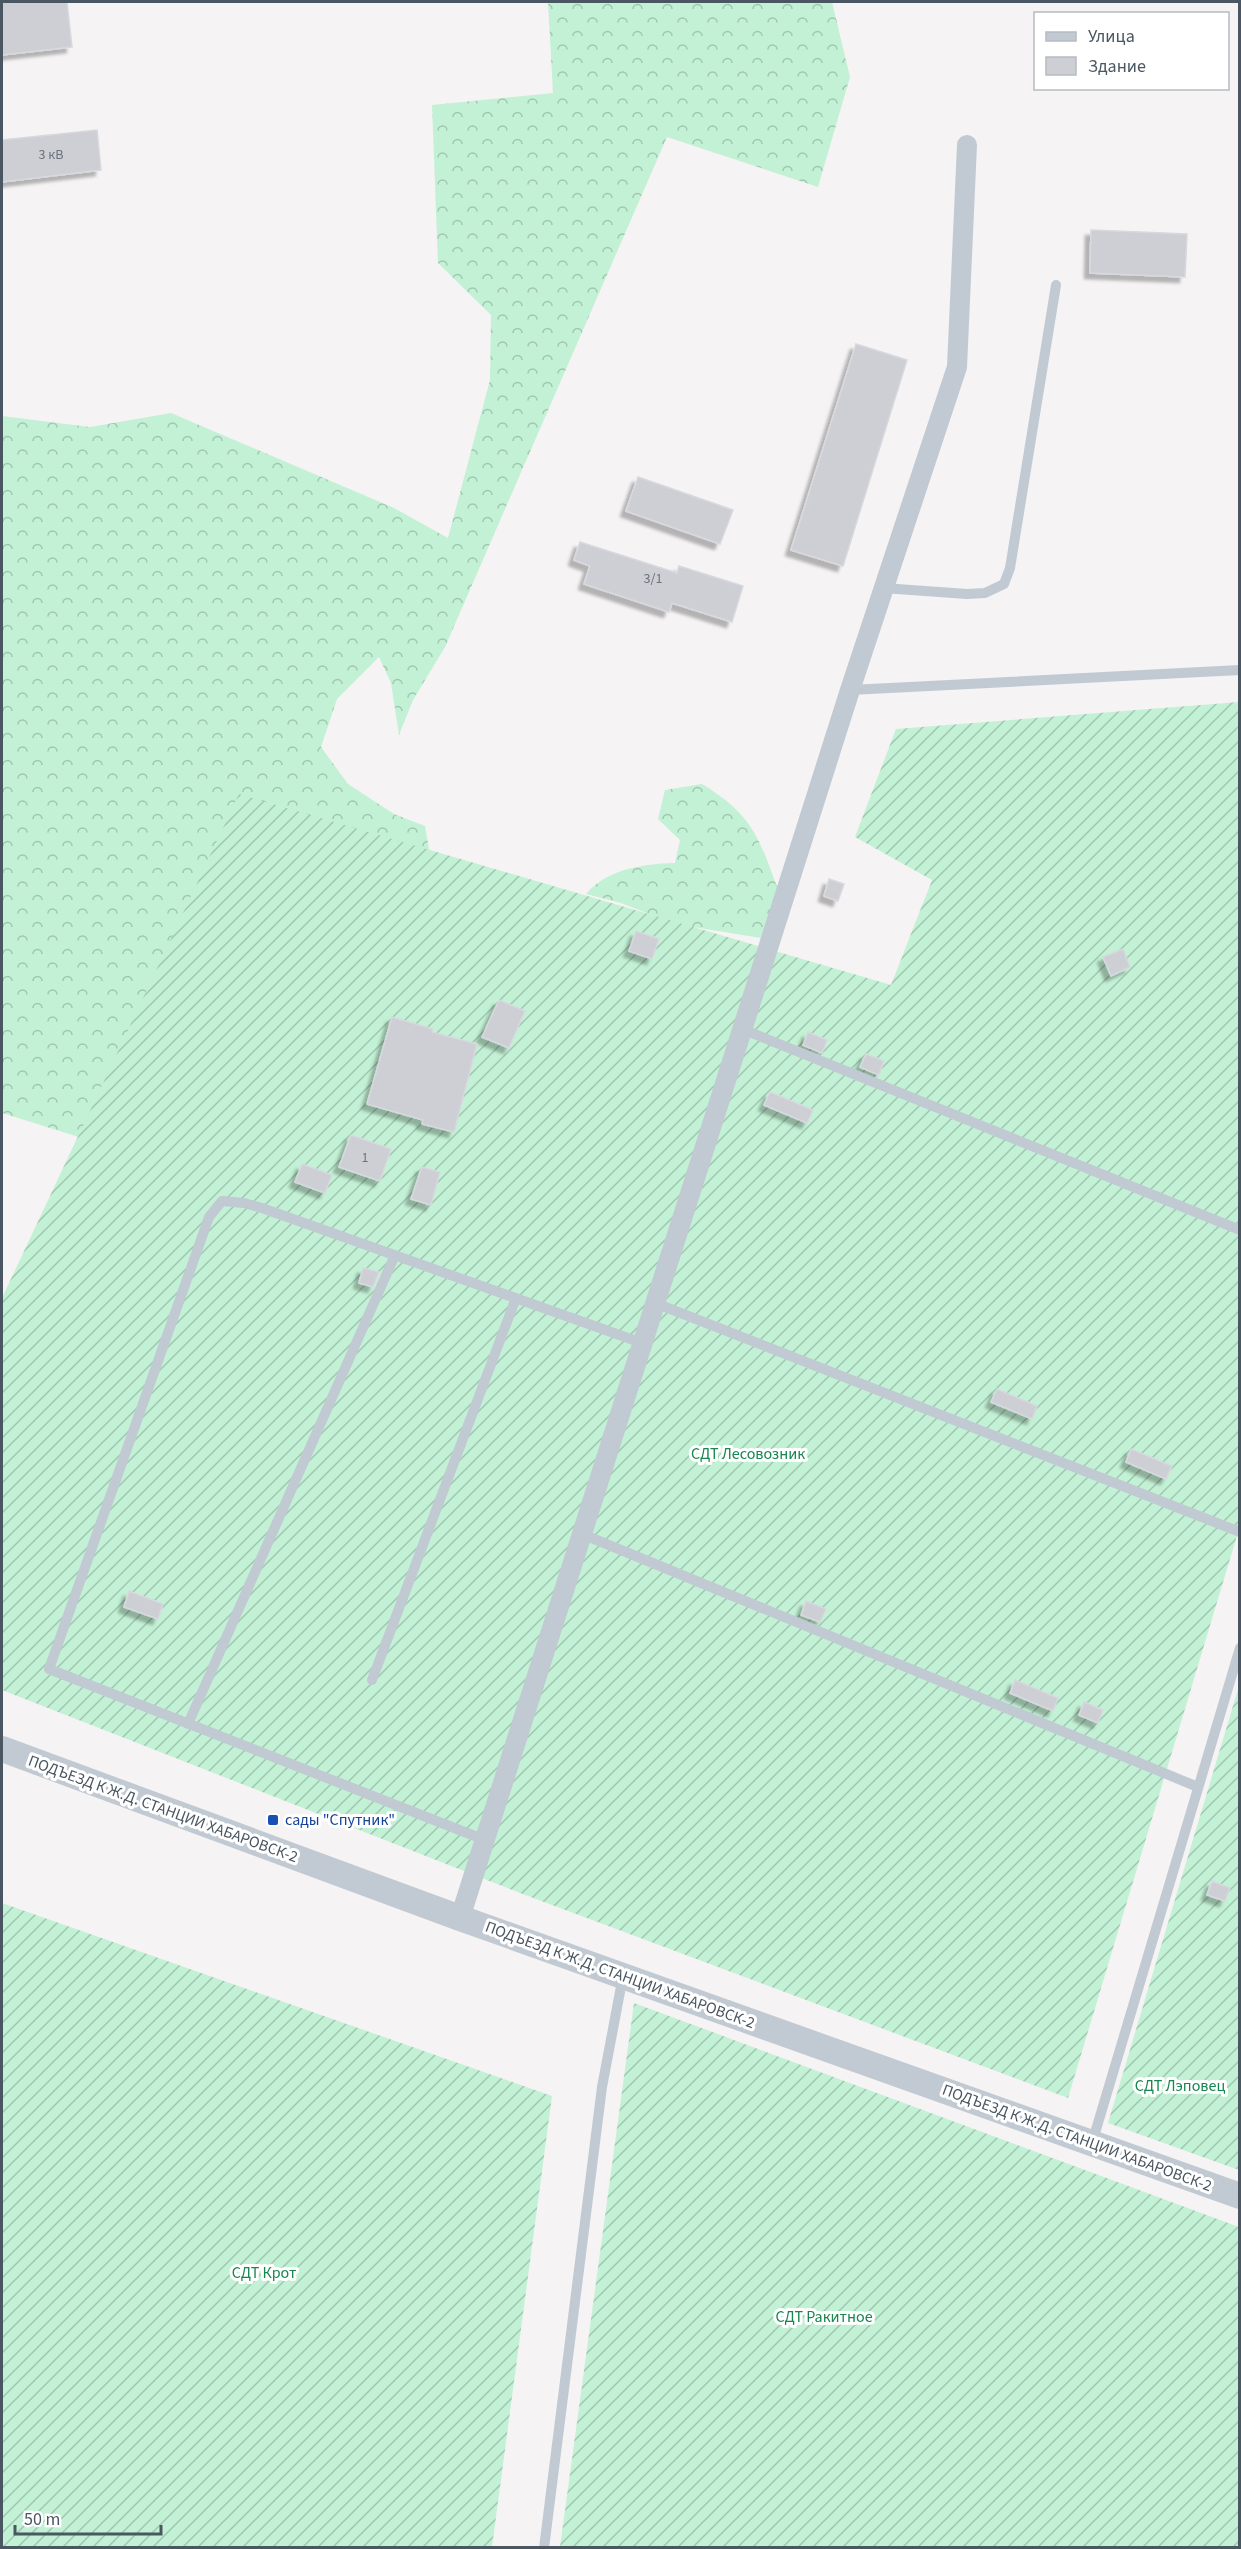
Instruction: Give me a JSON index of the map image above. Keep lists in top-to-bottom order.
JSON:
{
  "streets": {
    "street": ["ПОДЪЕЗД К Ж.Д. СТАНЦИИ ХАБАРОВСК-2"]
  },
  "parks": [
    "СДТ Лесовозник",
    "СДТ Лэповец",
    "СДТ Крот",
    "СДТ Ракитное"
  ],
  "places": {
    "transit": ["сады \"Спутник\""]
  },
  "house_numbers": ["3 кВ", "3/1", "1"],
  "legend": ["Улица", "Здание"],
  "scale_bar": "50 m"
}
